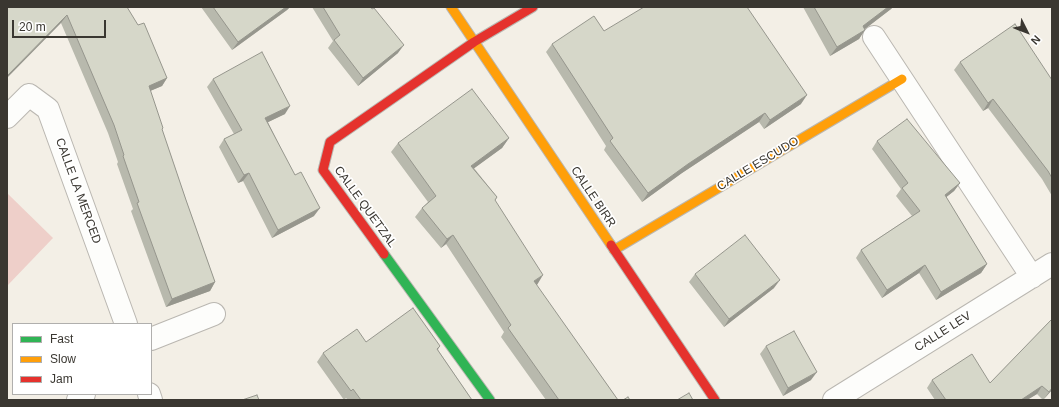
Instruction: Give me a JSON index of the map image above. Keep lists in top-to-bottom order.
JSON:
{
  "streets": {
    "street": [
      "CALLE ESCUDO",
      "CALLE LA MERCED",
      "CALLE BIRR",
      "CALLE QUETZAL",
      "CALLE LEV"
    ]
  },
  "crossings": [
    ["CALLE ESCUDO", "CALLE BIRR"],
    ["CALLE BIRR", "CALLE QUETZAL"]
  ],
  "legend": ["Fast", "Slow", "Jam"],
  "scale_bar": "20 m",
  "north": "bottom right"
}
